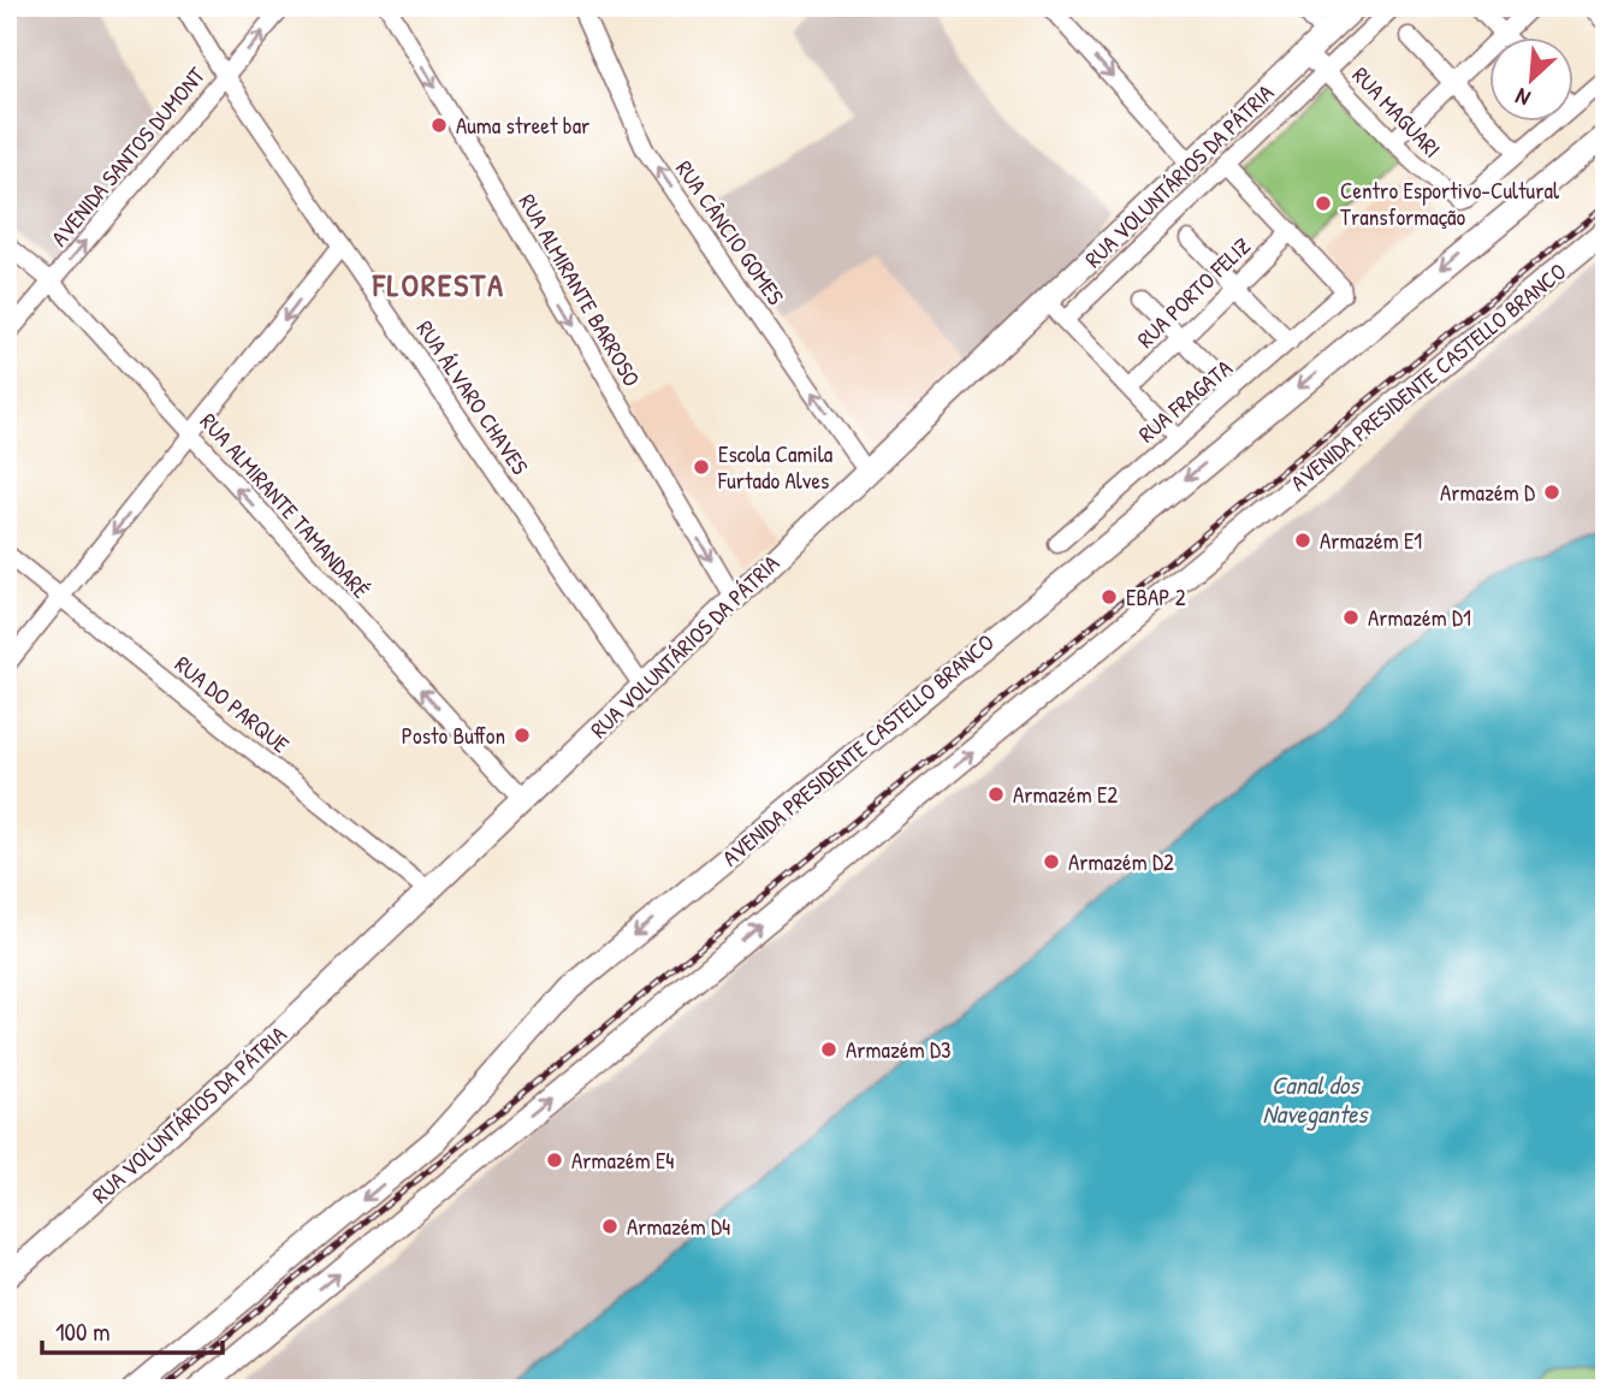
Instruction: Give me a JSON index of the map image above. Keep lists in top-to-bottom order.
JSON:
{
  "streets": {
    "main road": ["RUA VOLUNTÁRIOS DA PÁTRIA", "AVENIDA PRESIDENTE CASTELLO BRANCO"],
    "street": [
      "RUA MAGUARI",
      "AVENIDA SANTOS DUMONT",
      "RUA CÂNCIO GOMES",
      "RUA ALMIRANTE BARROSO",
      "RUA PORTO FELIZ",
      "RUA ÁLVARO CHAVES",
      "RUA FRAGATA",
      "RUA ALMIRANTE TAMANDARÉ",
      "RUA DO PARQUE"
    ]
  },
  "crossings": [
    ["RUA MAGUARI", "RUA VOLUNTÁRIOS DA PÁTRIA"],
    ["AVENIDA SANTOS DUMONT", "RUA ÁLVARO CHAVES"],
    ["AVENIDA SANTOS DUMONT", "RUA ALMIRANTE TAMANDARÉ"],
    ["RUA VOLUNTÁRIOS DA PÁTRIA", "RUA CÂNCIO GOMES"],
    ["RUA VOLUNTÁRIOS DA PÁTRIA", "RUA ALMIRANTE BARROSO"],
    ["RUA VOLUNTÁRIOS DA PÁTRIA", "RUA ÁLVARO CHAVES"],
    ["RUA VOLUNTÁRIOS DA PÁTRIA", "RUA ALMIRANTE TAMANDARÉ"],
    ["RUA VOLUNTÁRIOS DA PÁTRIA", "RUA DO PARQUE"],
    ["RUA PORTO FELIZ", "RUA FRAGATA"]
  ],
  "one_way": [
    "AVENIDA SANTOS DUMONT",
    "RUA CÂNCIO GOMES",
    "RUA ALMIRANTE BARROSO",
    "RUA ALMIRANTE TAMANDARÉ"
  ],
  "districts": ["FLORESTA"],
  "water": ["Canal dos Navegantes"],
  "places": [
    "Auma street bar",
    "Centro Esportivo-Cultural Transformação",
    "Escola Camila Furtado Alves",
    "Armazém D",
    "Armazém E1",
    "EBAP 2",
    "Armazém D1",
    "Posto Buffon",
    "Armazém E2",
    "Armazém D2",
    "Armazém D3",
    "Armazém E4",
    "Armazém D4"
  ],
  "scale_bar": "100 m",
  "north": "bottom left"
}
